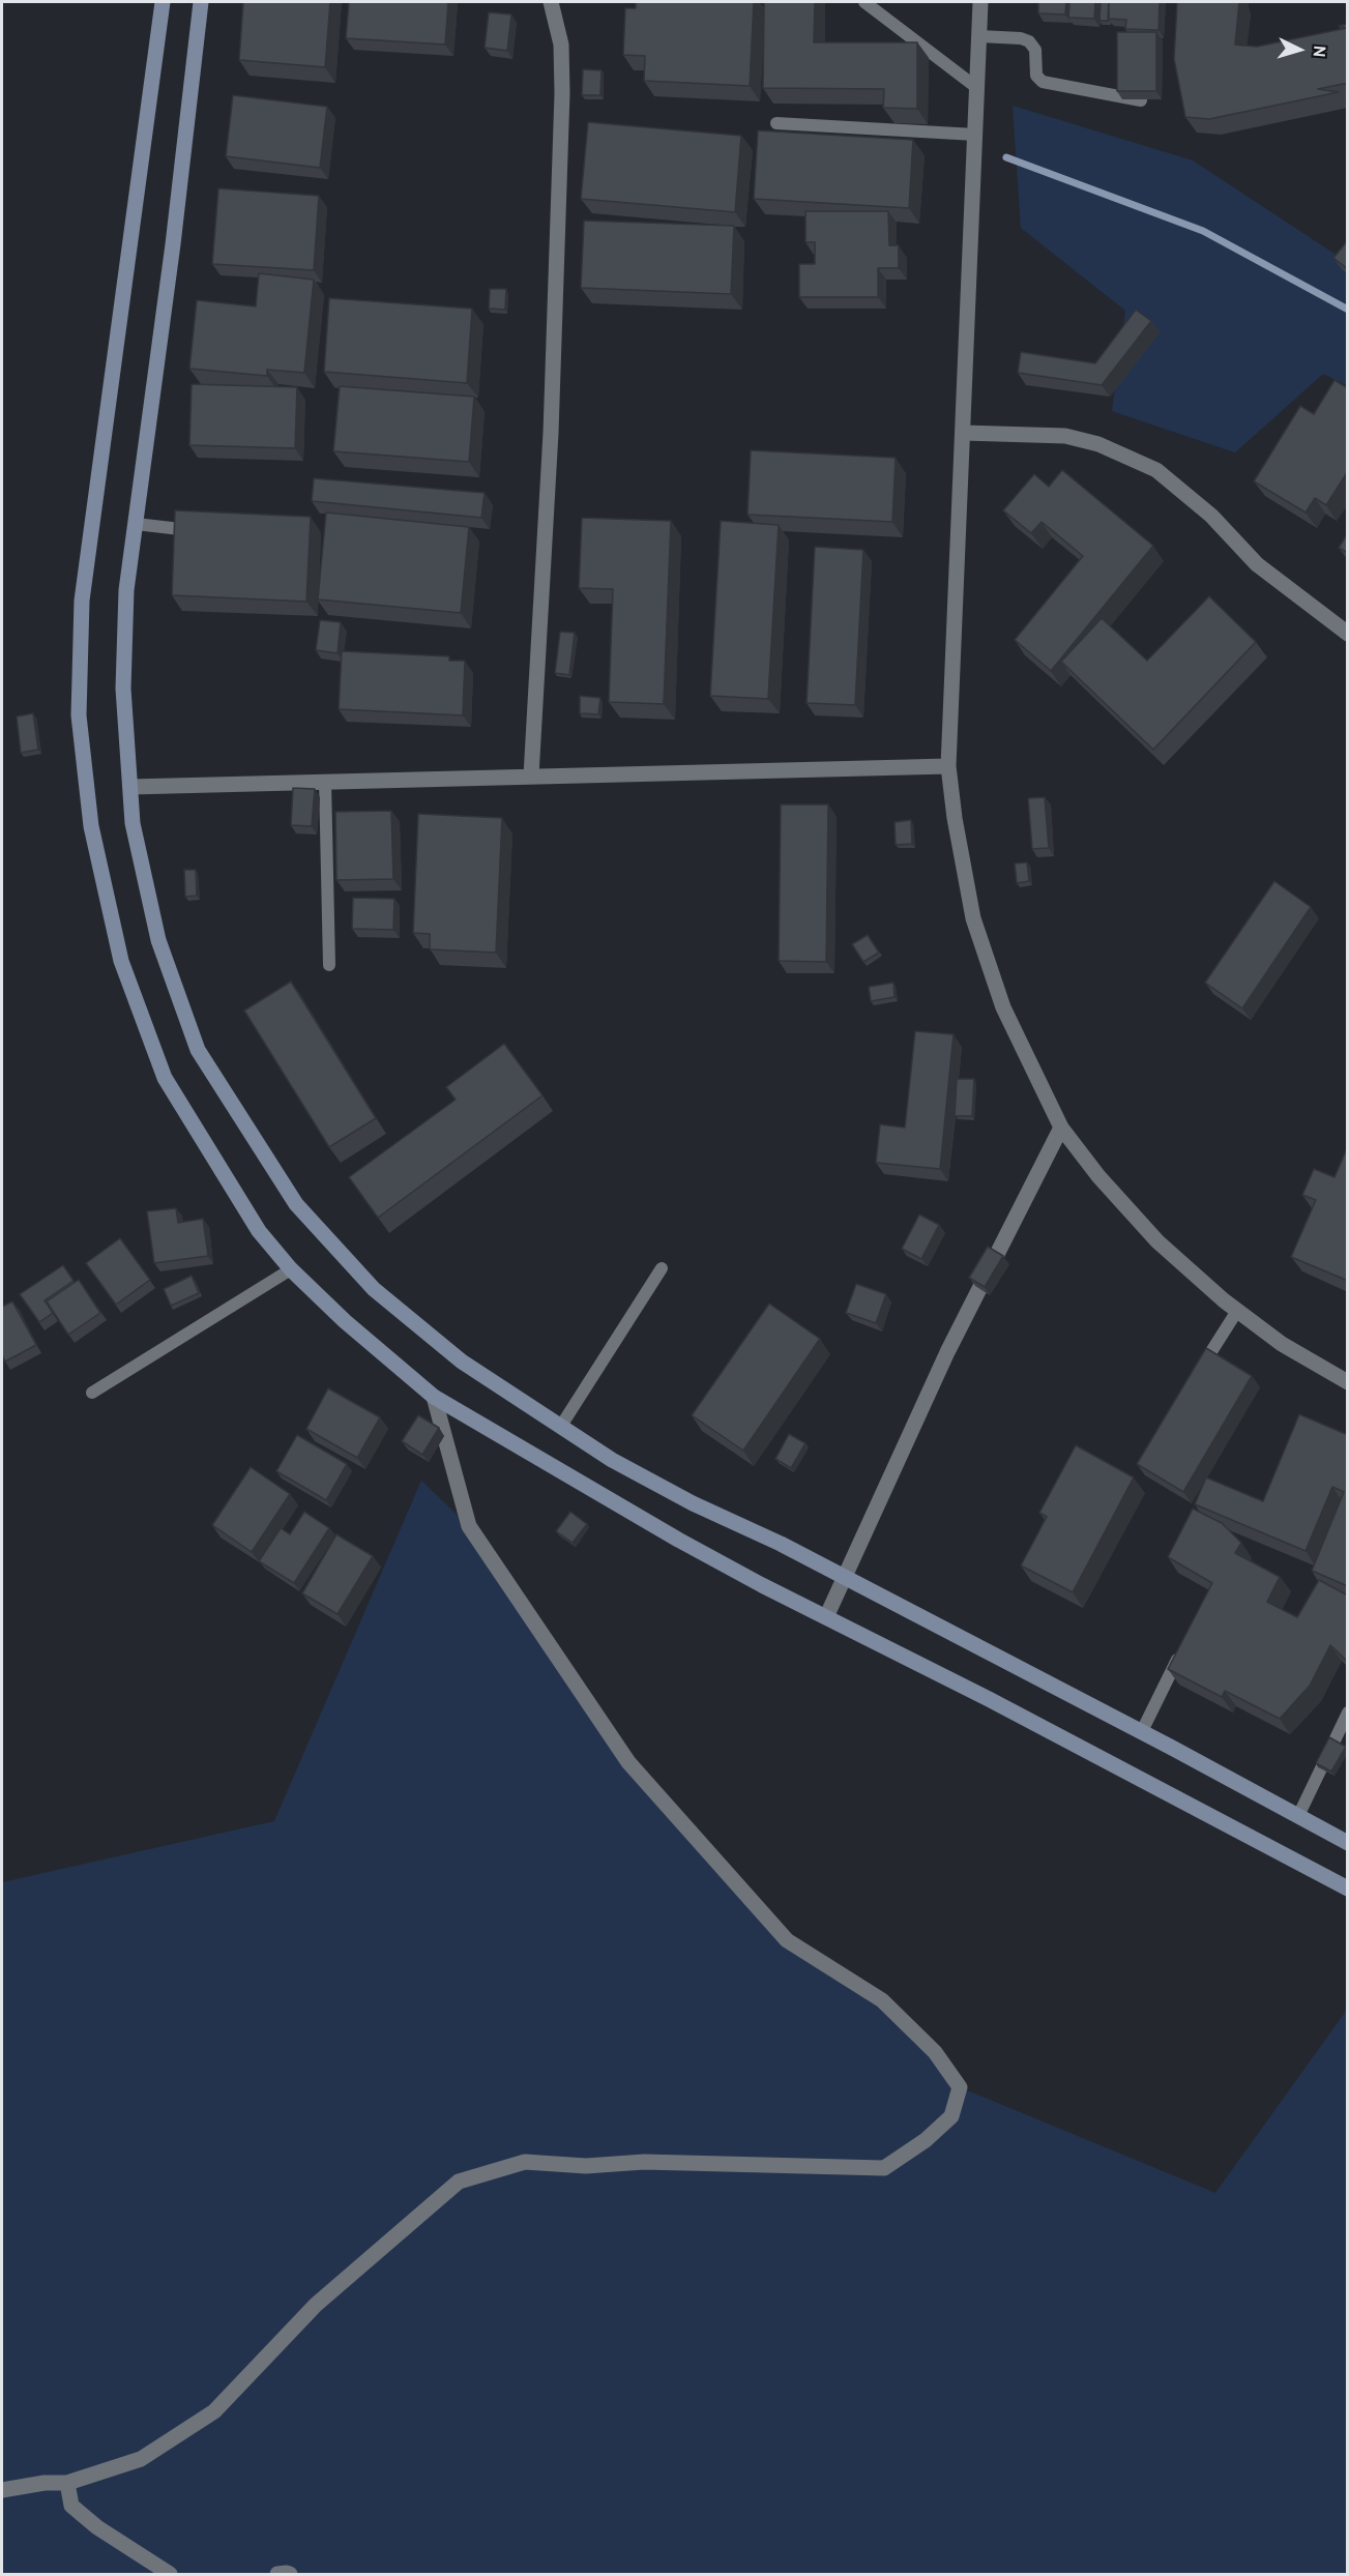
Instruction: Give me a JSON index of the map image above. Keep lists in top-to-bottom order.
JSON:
{
  "north": "right"
}
